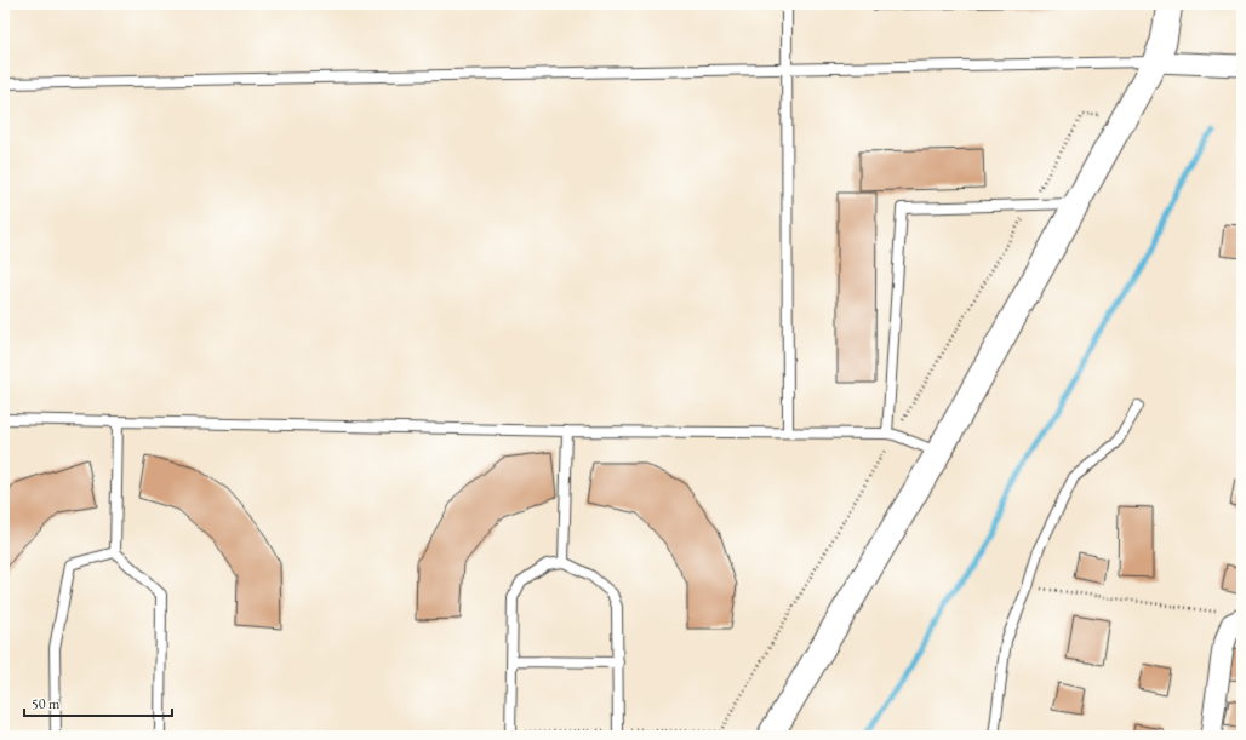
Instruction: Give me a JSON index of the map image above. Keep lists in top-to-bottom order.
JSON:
{
  "scale_bar": "50 m"
}
